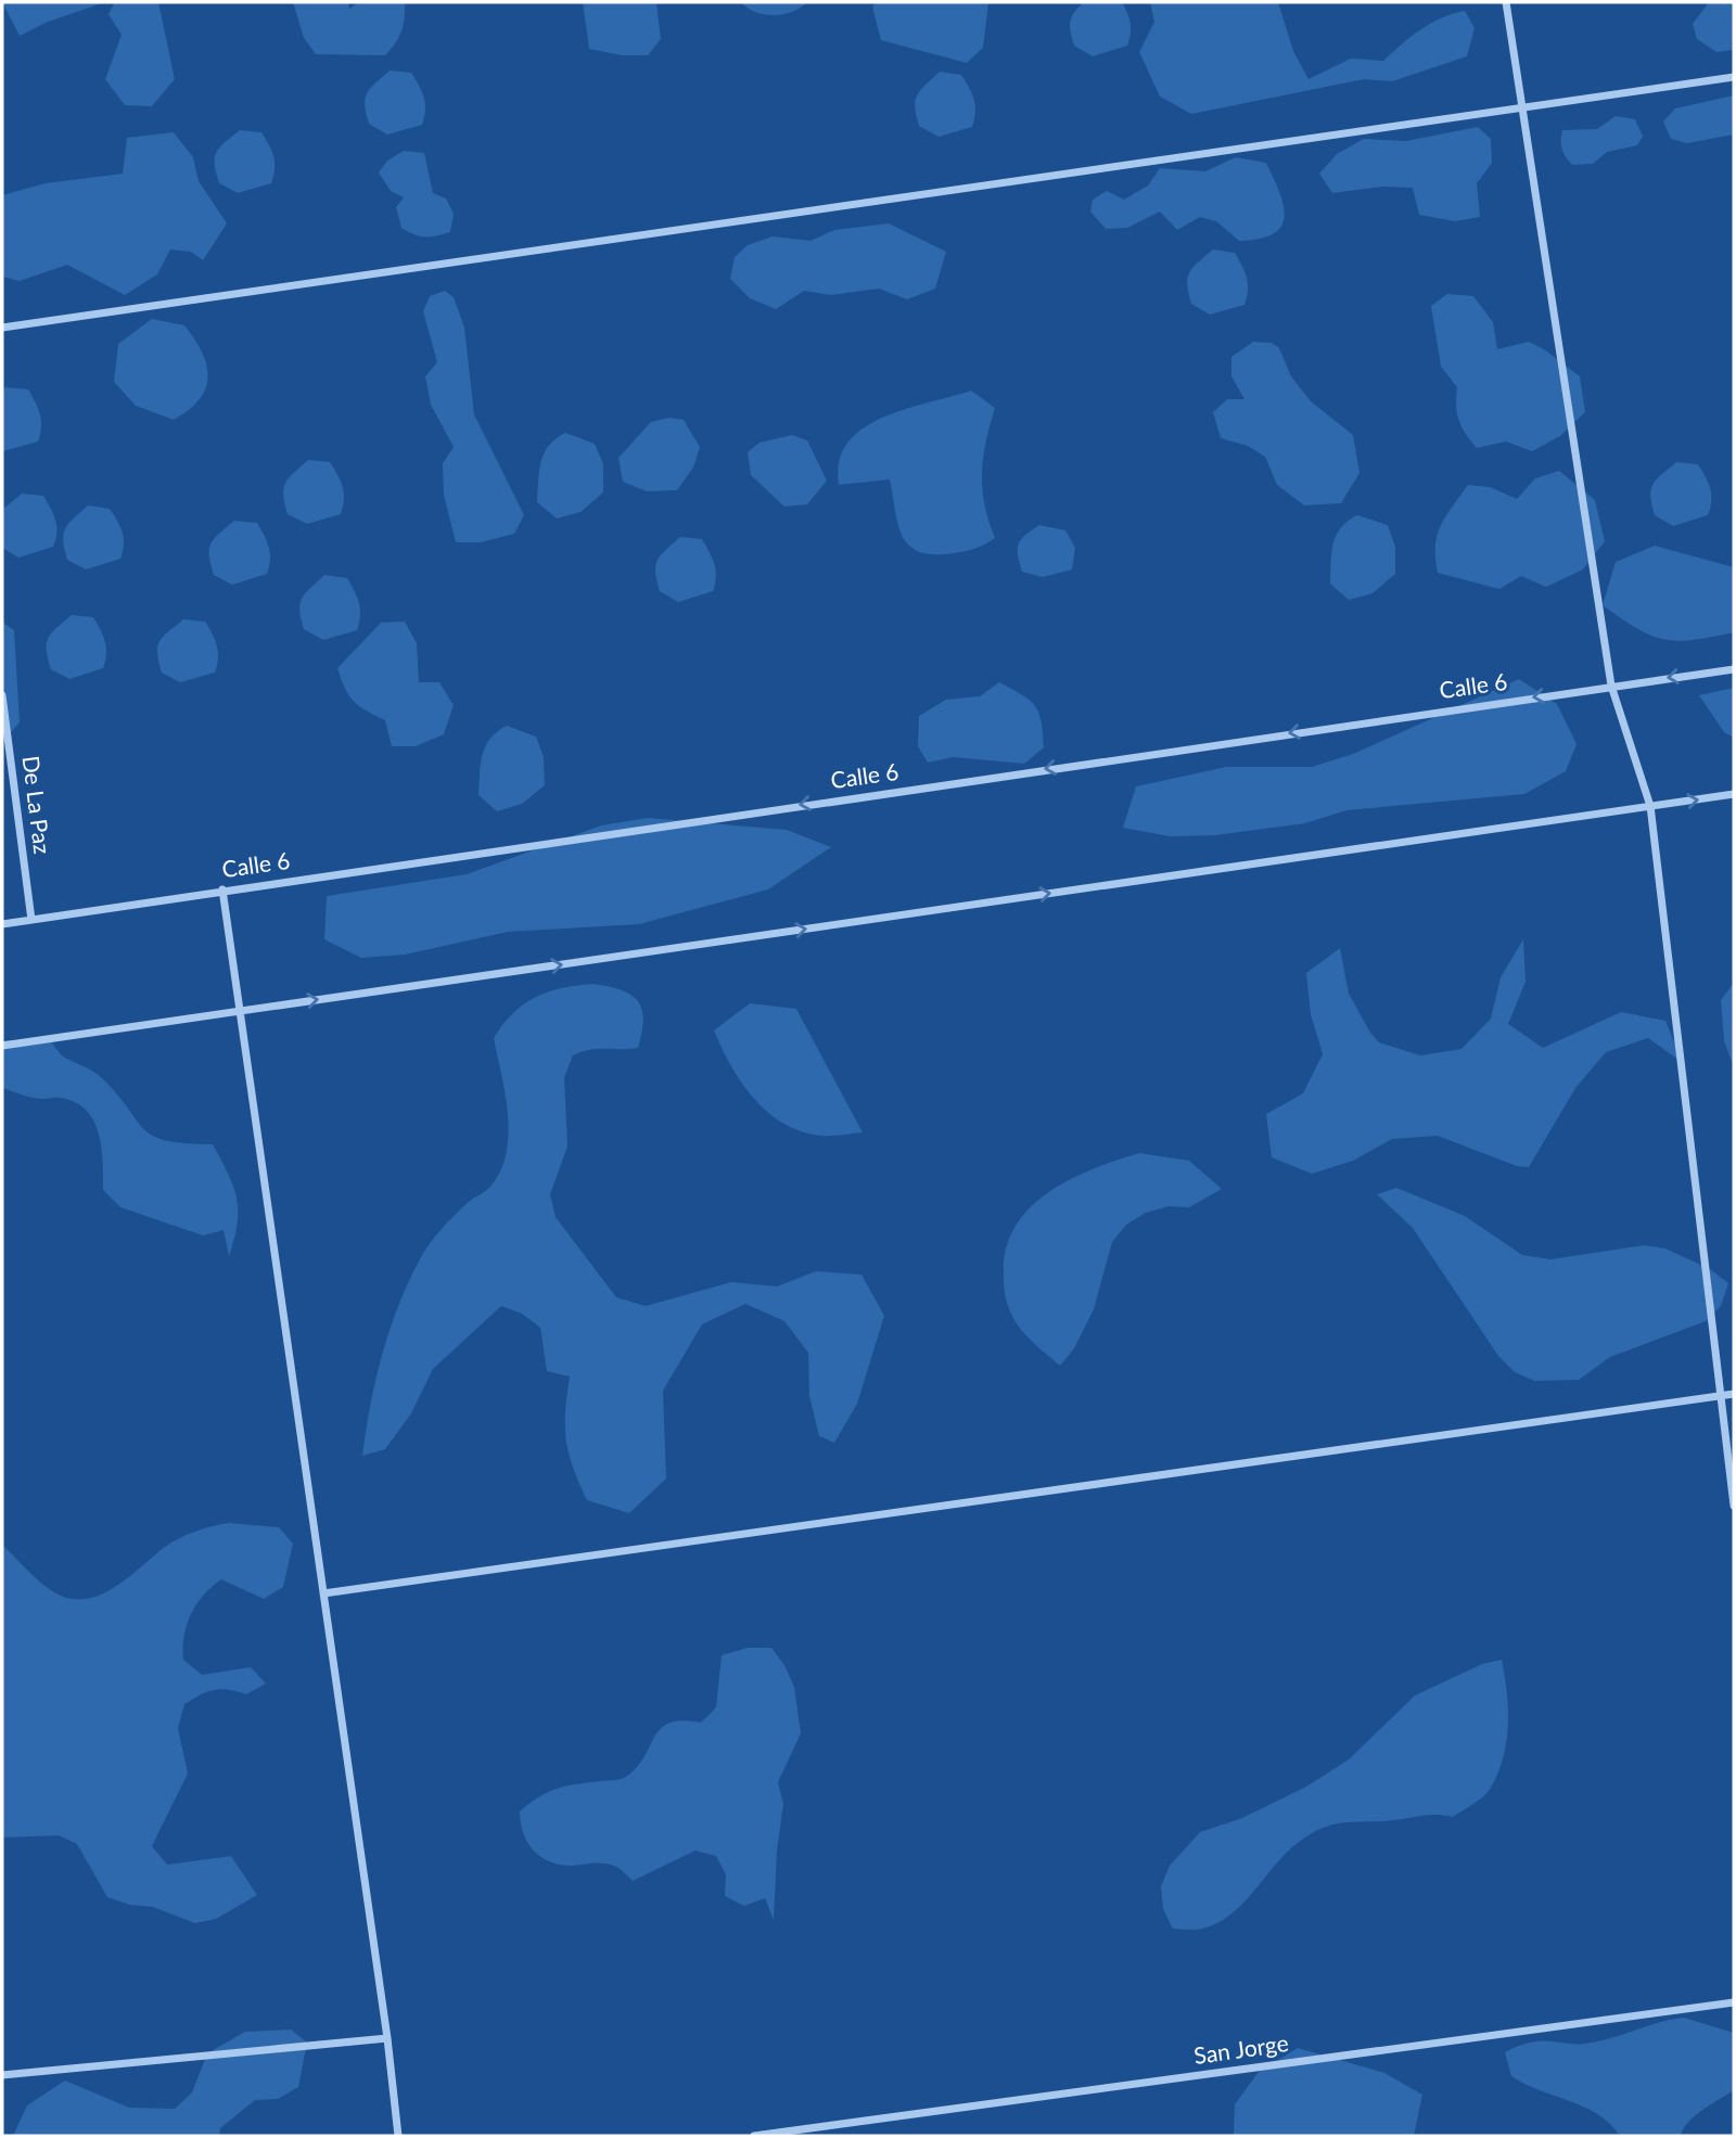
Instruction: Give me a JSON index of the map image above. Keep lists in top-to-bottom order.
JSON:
{
  "streets": {
    "street": ["Calle 6", "De La Paz", "San Jorge"]
  },
  "crossings": [
    ["Calle 6", "De La Paz"]
  ],
  "one_way": ["Calle 6"]
}
